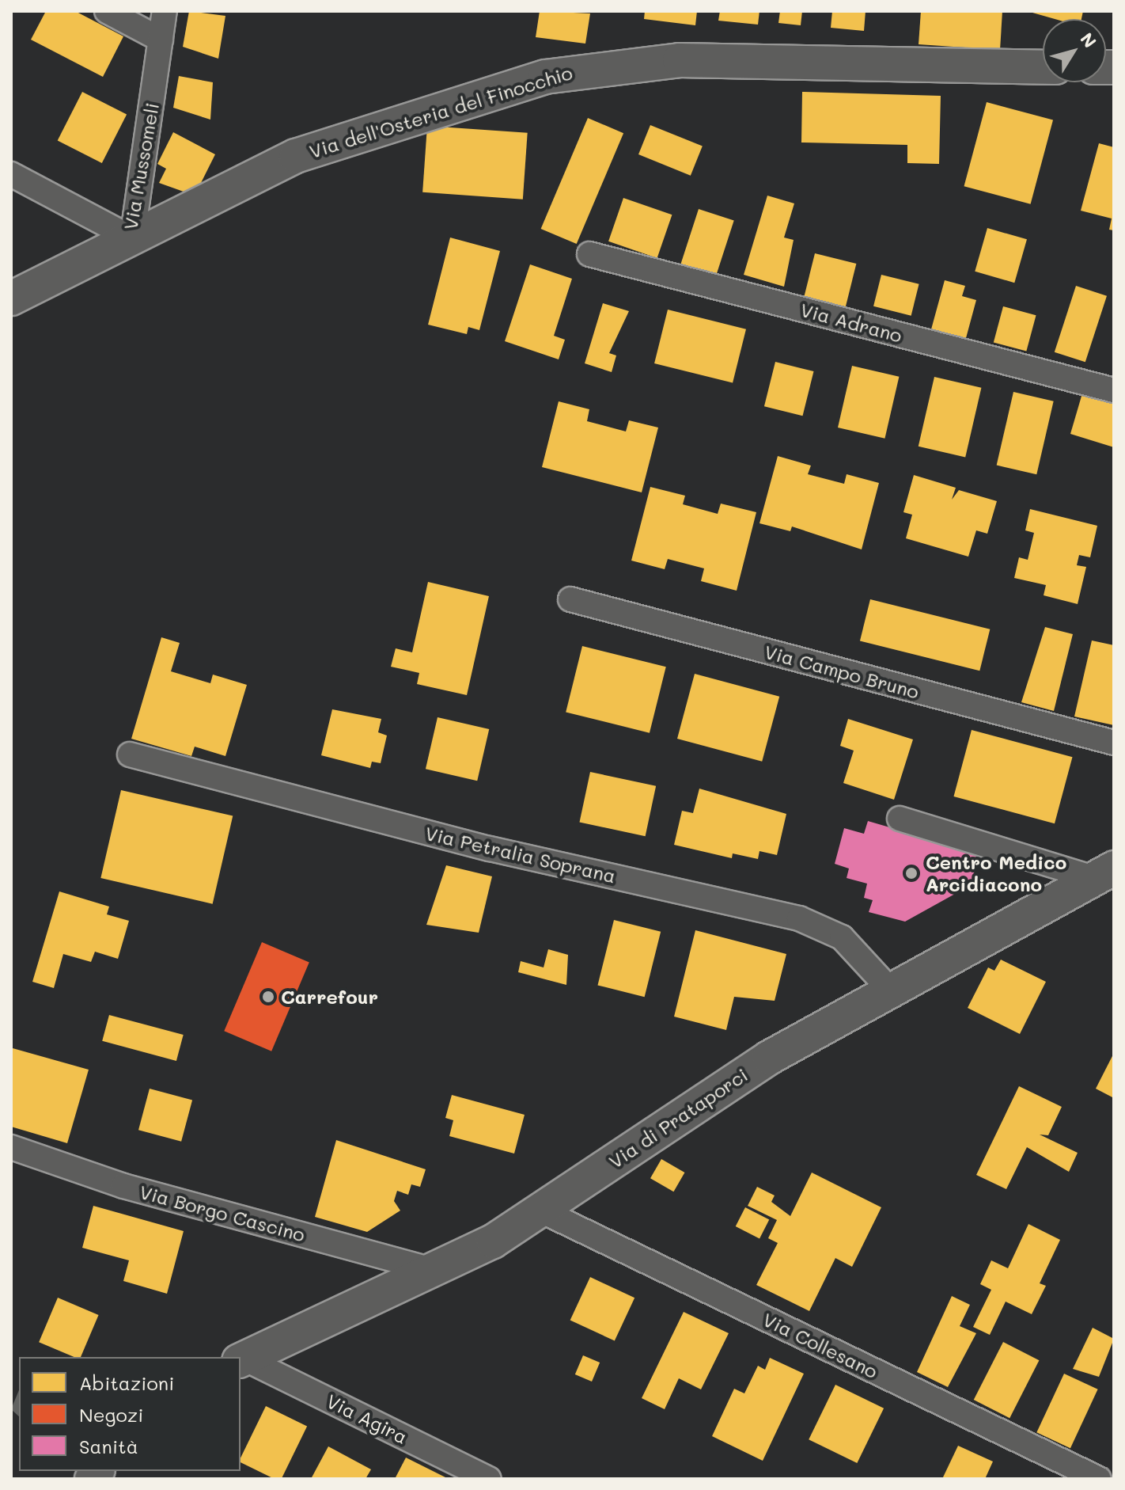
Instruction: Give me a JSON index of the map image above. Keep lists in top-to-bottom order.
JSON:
{
  "streets": {
    "street": [
      "Via dell'Osteria del Finocchio",
      "Via Mussomeli",
      "Via Adrano",
      "Via Campo Bruno",
      "Via Petralia Soprana",
      "Via di Prataporci",
      "Via Borgo Cascino",
      "Via Collesano",
      "Via Agira"
    ]
  },
  "crossings": [
    ["Via dell'Osteria del Finocchio", "Via Mussomeli"],
    ["Via Petralia Soprana", "Via di Prataporci"],
    ["Via di Prataporci", "Via Borgo Cascino"],
    ["Via di Prataporci", "Via Collesano"],
    ["Via di Prataporci", "Via Agira"]
  ],
  "places": ["Centro Medico Arcidiacono", "Carrefour"],
  "legend": ["Abitazioni", "Negozi", "Sanità"],
  "north": "top right"
}
